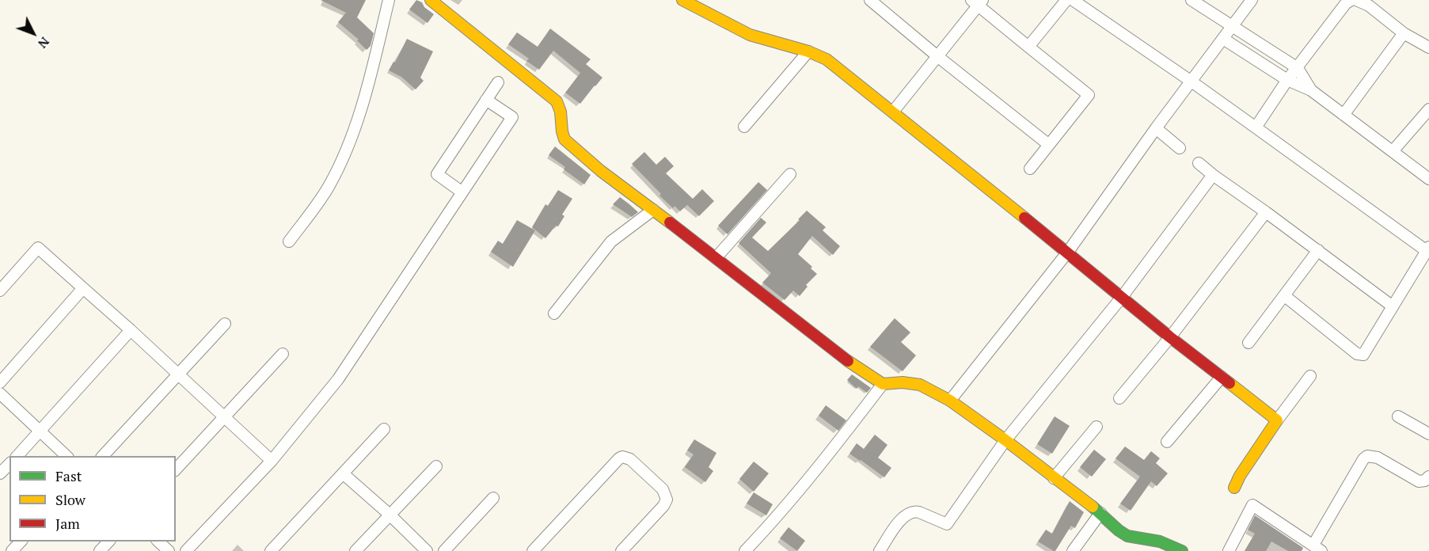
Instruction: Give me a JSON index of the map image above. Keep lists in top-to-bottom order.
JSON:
{
  "legend": ["Fast", "Slow", "Jam"],
  "north": "bottom right"
}
